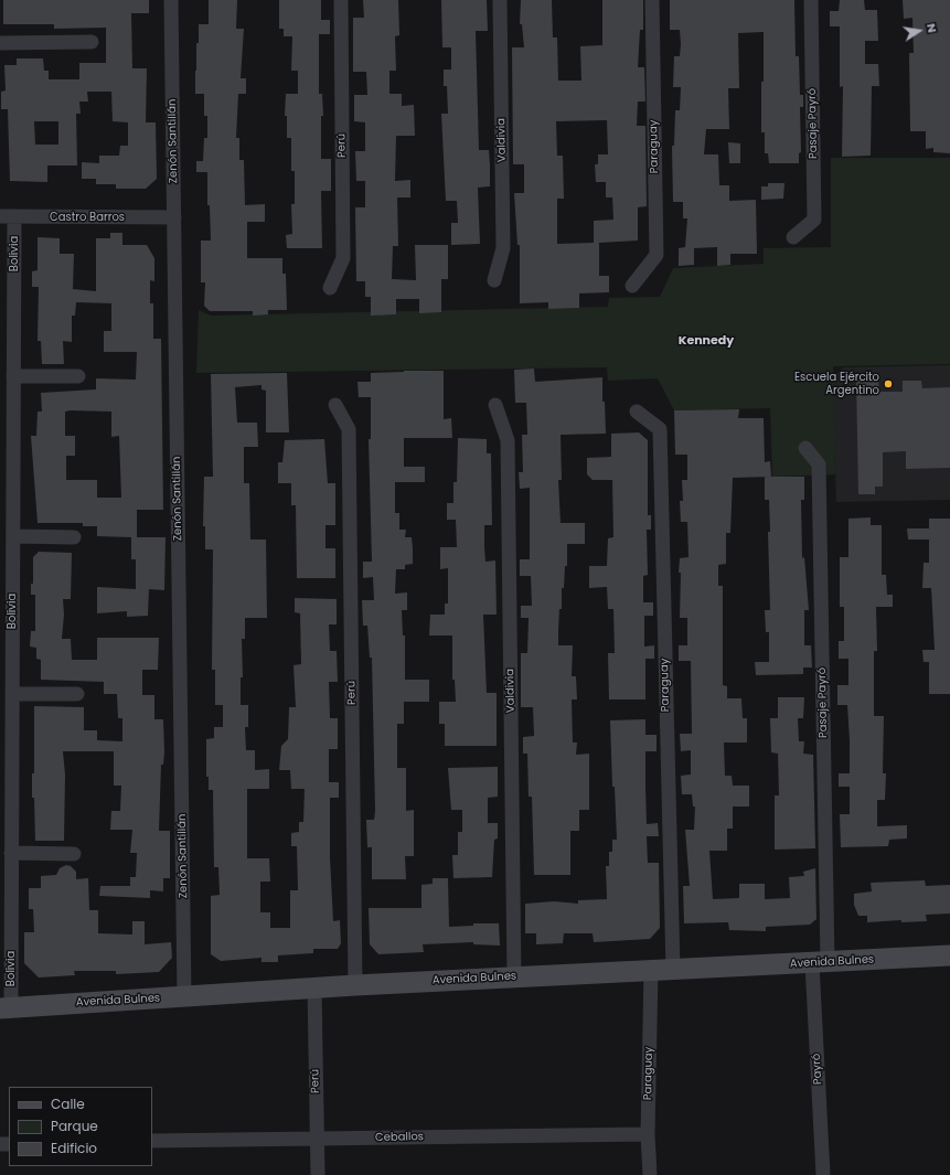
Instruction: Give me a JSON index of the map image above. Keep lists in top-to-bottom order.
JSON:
{
  "streets": {
    "street": [
      "Pasaje Payró",
      "Valdivia",
      "Zenón Santillán",
      "Perú",
      "Paraguay",
      "Castro Barros",
      "Bolivia",
      "Avenida Bulnes",
      "Payró",
      "Ceballos"
    ]
  },
  "crossings": [
    ["Pasaje Payró", "Avenida Bulnes"],
    ["Pasaje Payró", "Payró"],
    ["Valdivia", "Avenida Bulnes"],
    ["Zenón Santillán", "Castro Barros"],
    ["Zenón Santillán", "Avenida Bulnes"],
    ["Perú", "Avenida Bulnes"],
    ["Perú", "Ceballos"],
    ["Paraguay", "Avenida Bulnes"],
    ["Paraguay", "Ceballos"],
    ["Castro Barros", "Bolivia"],
    ["Bolivia", "Avenida Bulnes"],
    ["Avenida Bulnes", "Payró"]
  ],
  "districts": ["Kennedy"],
  "places": ["Escuela Ejército Argentino"],
  "legend": ["Calle", "Parque", "Edificio"],
  "north": "right"
}
